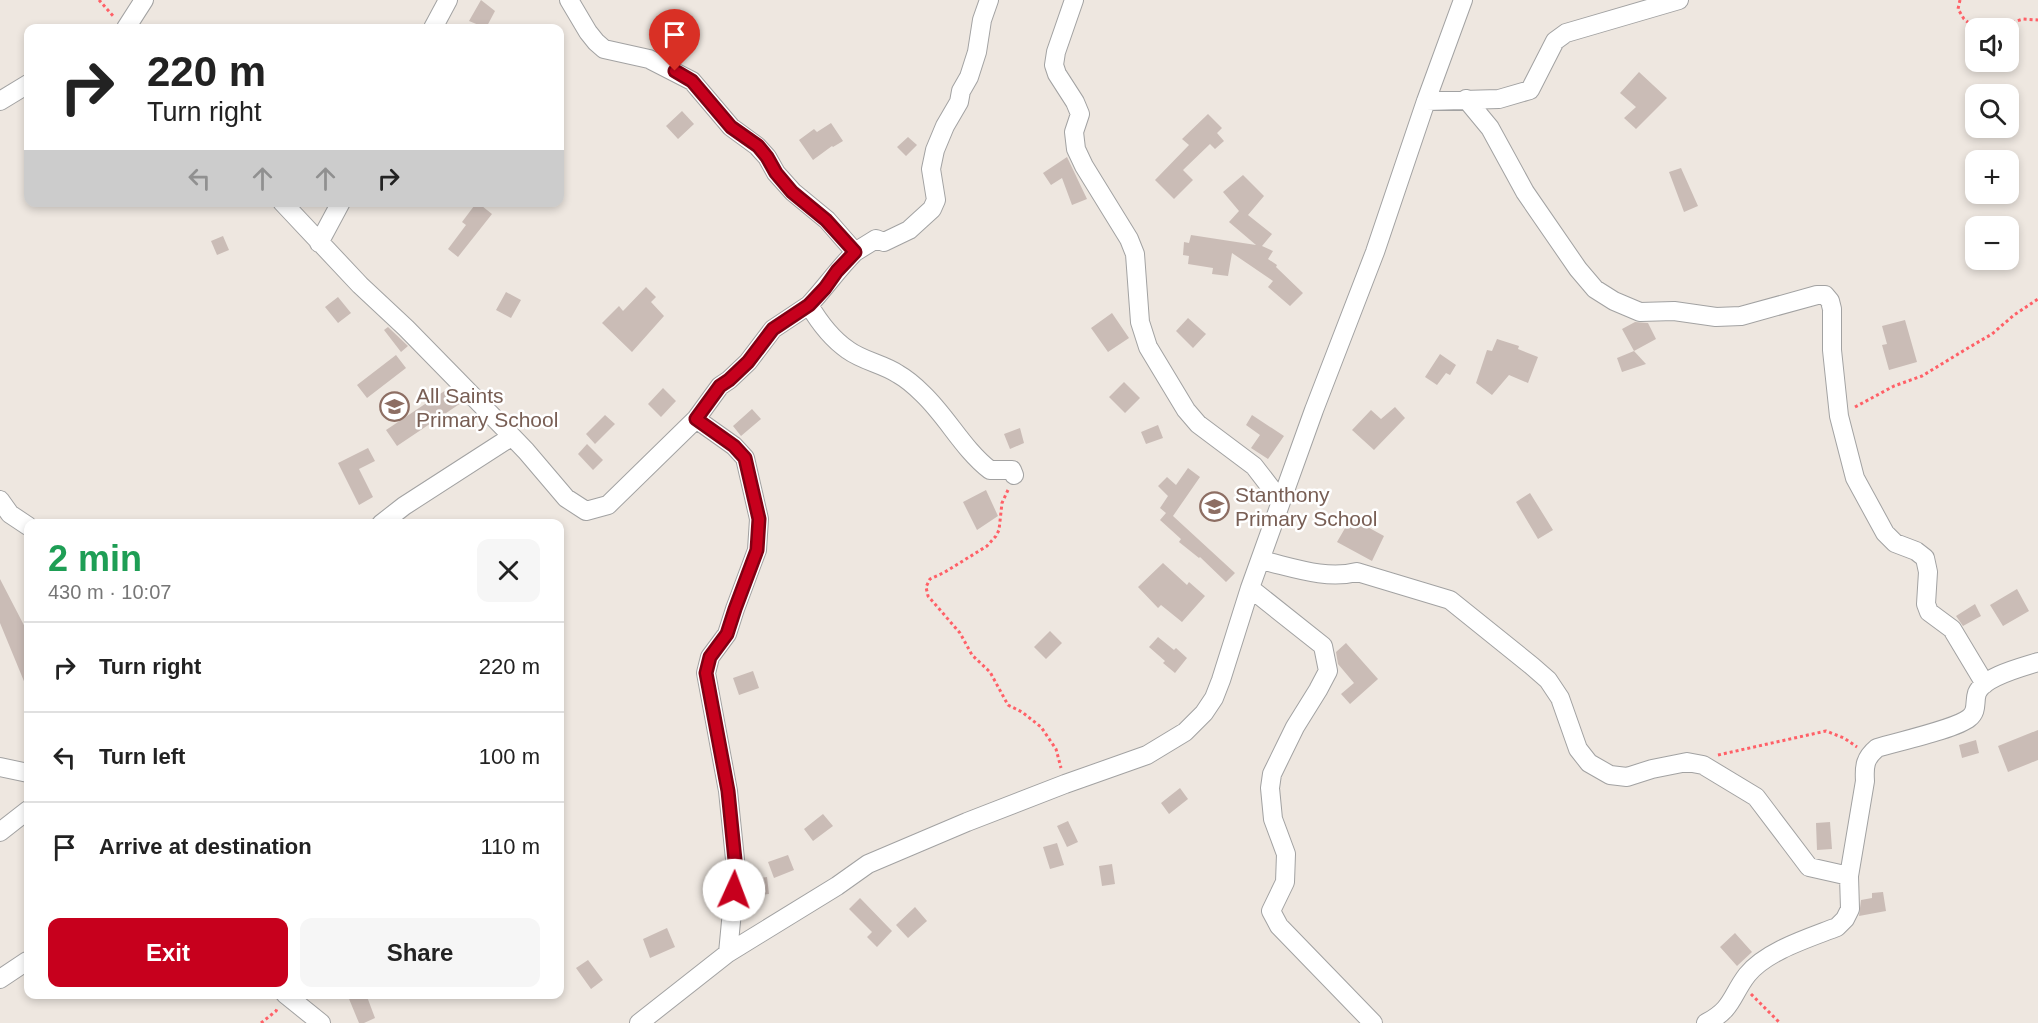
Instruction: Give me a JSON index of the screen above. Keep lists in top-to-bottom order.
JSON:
{
  "places": {
    "school or university": ["All Saints Primary School", "Stanthony Primary School"]
  },
  "page": {
    "map_buttons": ["+", "−"],
    "turn": ["220 m", "Turn right"],
    "heading": ["2 min", "430 m · 10:07"],
    "list": [
      {
        "name": "Turn right",
        "value": "220 m"
      },
      {
        "name": "Turn left",
        "value": "100 m"
      },
      {
        "name": "Arrive at destination",
        "value": "110 m"
      }
    ],
    "buttons": ["Exit", "Share"]
  }
}
